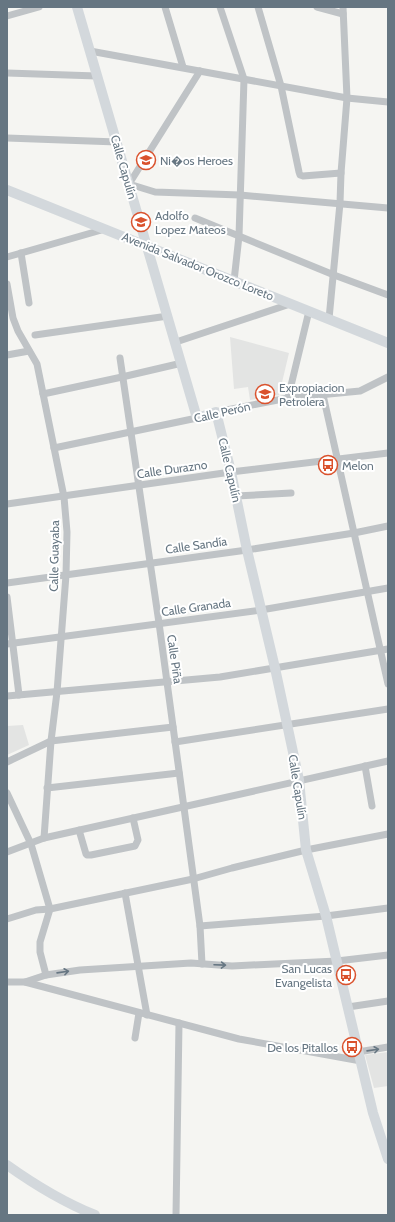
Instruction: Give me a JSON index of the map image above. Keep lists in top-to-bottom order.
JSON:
{
  "streets": {
    "street": [
      "Calle Capulín",
      "Avenida Salvador Orozco Loreto",
      "Calle Perón",
      "Calle Durazno",
      "Calle Sandía",
      "Calle Guayaba",
      "Calle Granada",
      "Calle Piña"
    ]
  },
  "crossings": [
    ["Calle Capulín", "Avenida Salvador Orozco Loreto"],
    ["Calle Capulín", "Calle Perón"],
    ["Calle Capulín", "Calle Durazno"],
    ["Calle Capulín", "Calle Sandía"],
    ["Calle Capulín", "Calle Granada"],
    ["Calle Perón", "Calle Guayaba"],
    ["Calle Perón", "Calle Piña"],
    ["Calle Durazno", "Calle Guayaba"],
    ["Calle Durazno", "Calle Piña"],
    ["Calle Sandía", "Calle Guayaba"],
    ["Calle Sandía", "Calle Piña"],
    ["Calle Guayaba", "Calle Granada"],
    ["Calle Granada", "Calle Piña"]
  ],
  "places": {
    "school or university": ["Ni�os Heroes", "Adolfo Lopez Mateos", "Expropiacion Petrolera"],
    "bus stop": ["Melon", "San Lucas Evangelista", "De los Pitallos"]
  }
}
